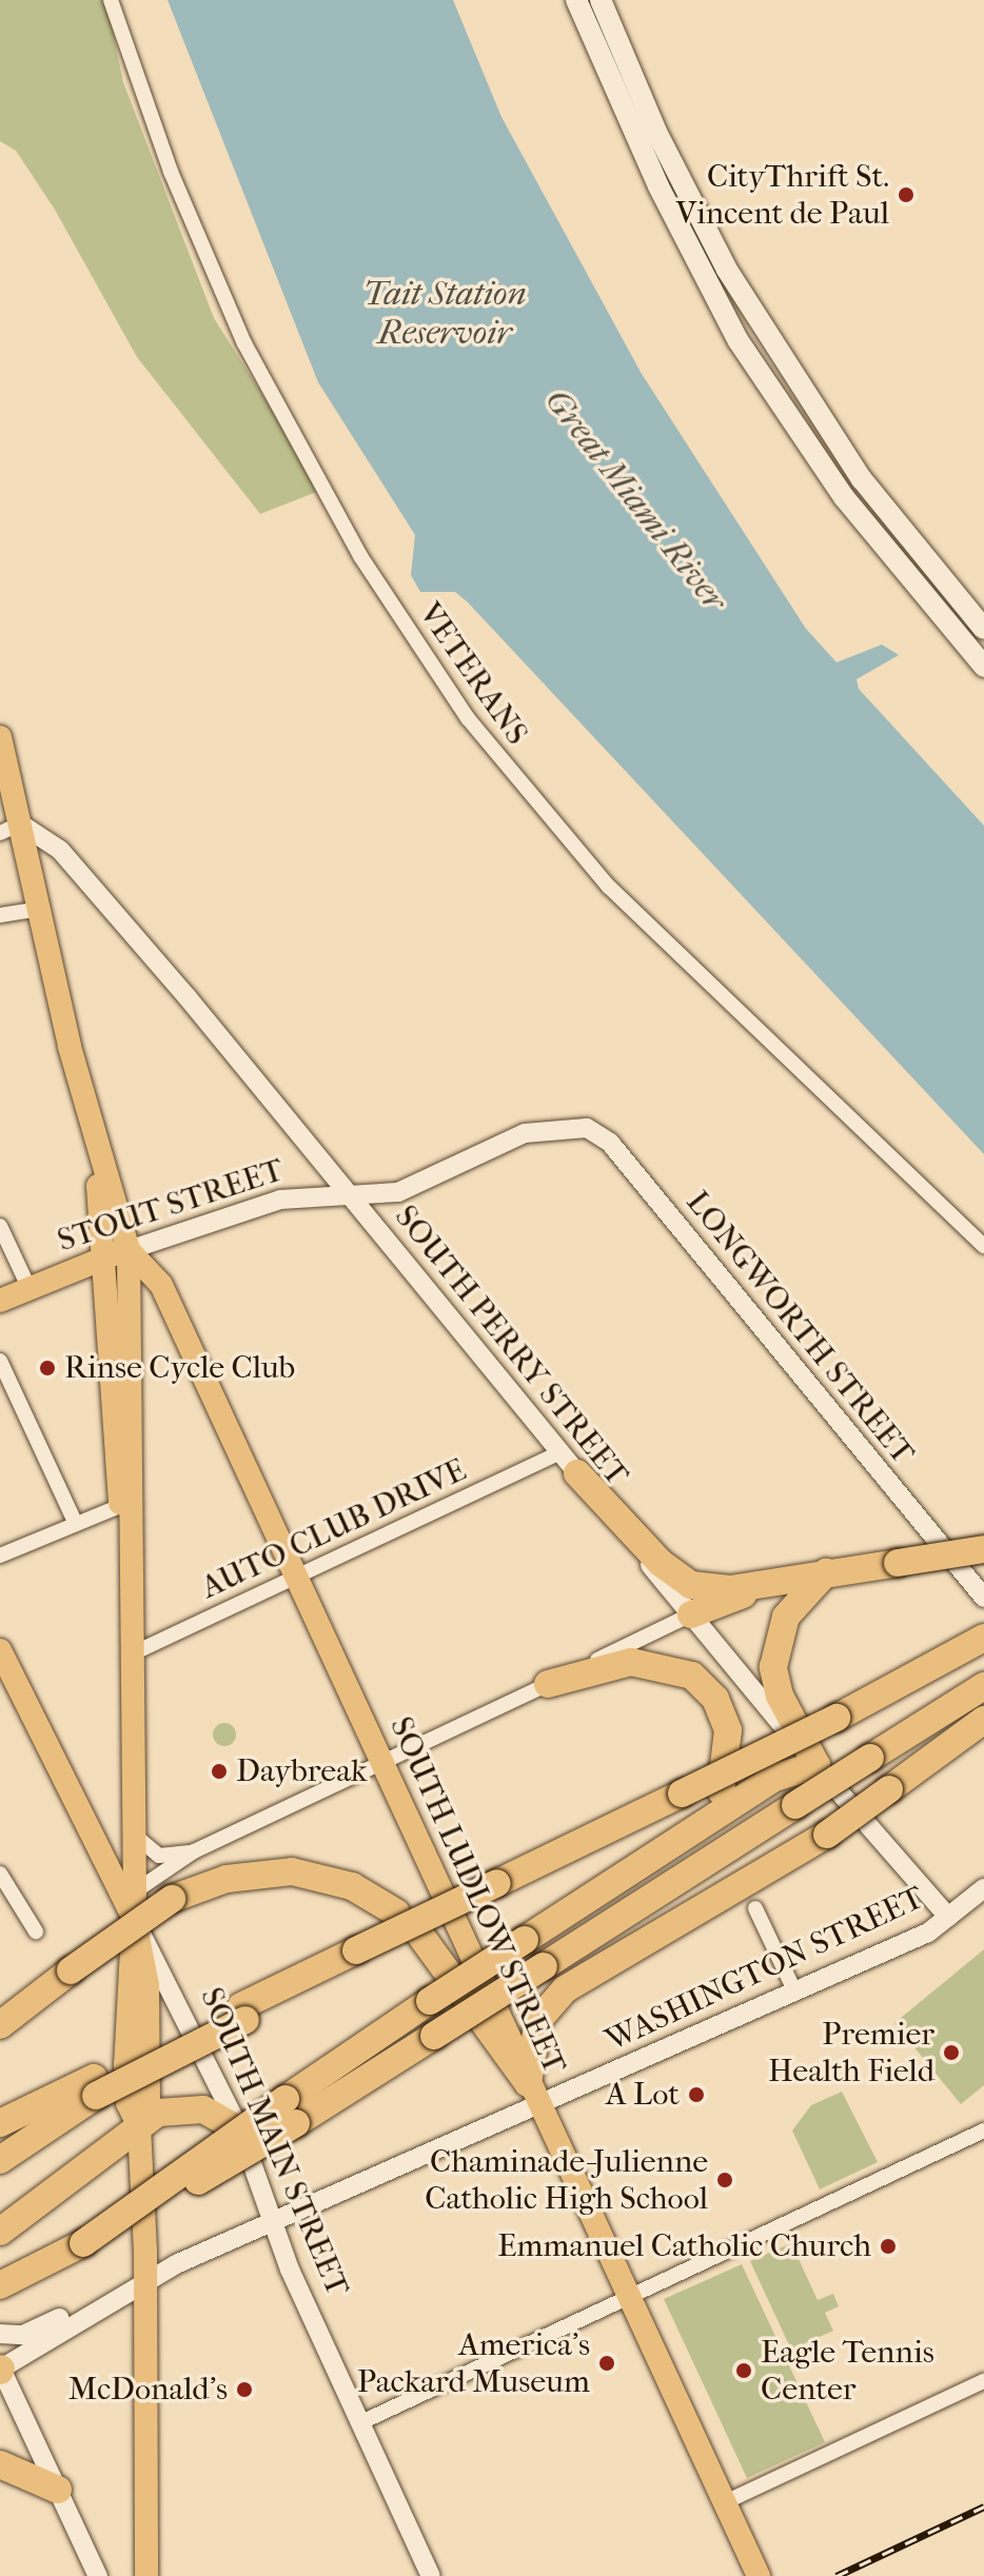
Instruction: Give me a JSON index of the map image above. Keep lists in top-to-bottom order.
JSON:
{
  "streets": {
    "main road": ["STOUT STREET", "SOUTH LUDLOW STREET", "SOUTH MAIN STREET"],
    "street": [
      "VETERANS",
      "LONGWORTH STREET",
      "SOUTH PERRY STREET",
      "AUTO CLUB DRIVE",
      "WASHINGTON STREET"
    ]
  },
  "crossings": [
    ["STOUT STREET", "LONGWORTH STREET"],
    ["STOUT STREET", "SOUTH PERRY STREET"],
    ["STOUT STREET", "SOUTH LUDLOW STREET"],
    ["SOUTH PERRY STREET", "AUTO CLUB DRIVE"],
    ["SOUTH PERRY STREET", "WASHINGTON STREET"],
    ["AUTO CLUB DRIVE", "SOUTH LUDLOW STREET"],
    ["SOUTH LUDLOW STREET", "WASHINGTON STREET"],
    ["WASHINGTON STREET", "SOUTH MAIN STREET"]
  ],
  "water": ["Tait Station Reservoir", "Great Miami River"],
  "places": [
    "CityThrift St. Vincent de Paul",
    "Rinse Cycle Club",
    "Daybreak",
    "Premier Health Field",
    "A Lot",
    "Chaminade-Julienne Catholic High School",
    "Emmanuel Catholic Church",
    "America's Packard Museum",
    "Eagle Tennis Center",
    "McDonald's"
  ]
}
